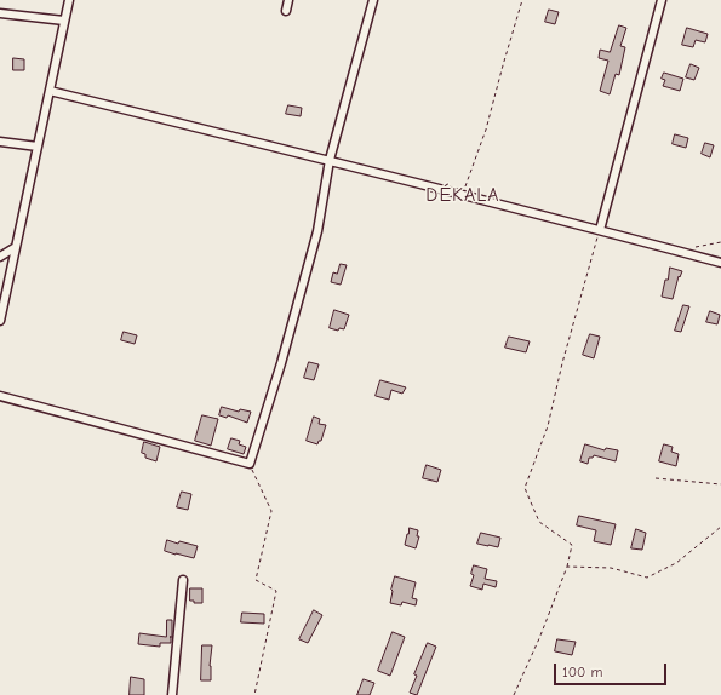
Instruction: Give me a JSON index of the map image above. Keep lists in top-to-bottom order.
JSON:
{
  "districts": ["DÉKALA"],
  "scale_bar": "100 m"
}
